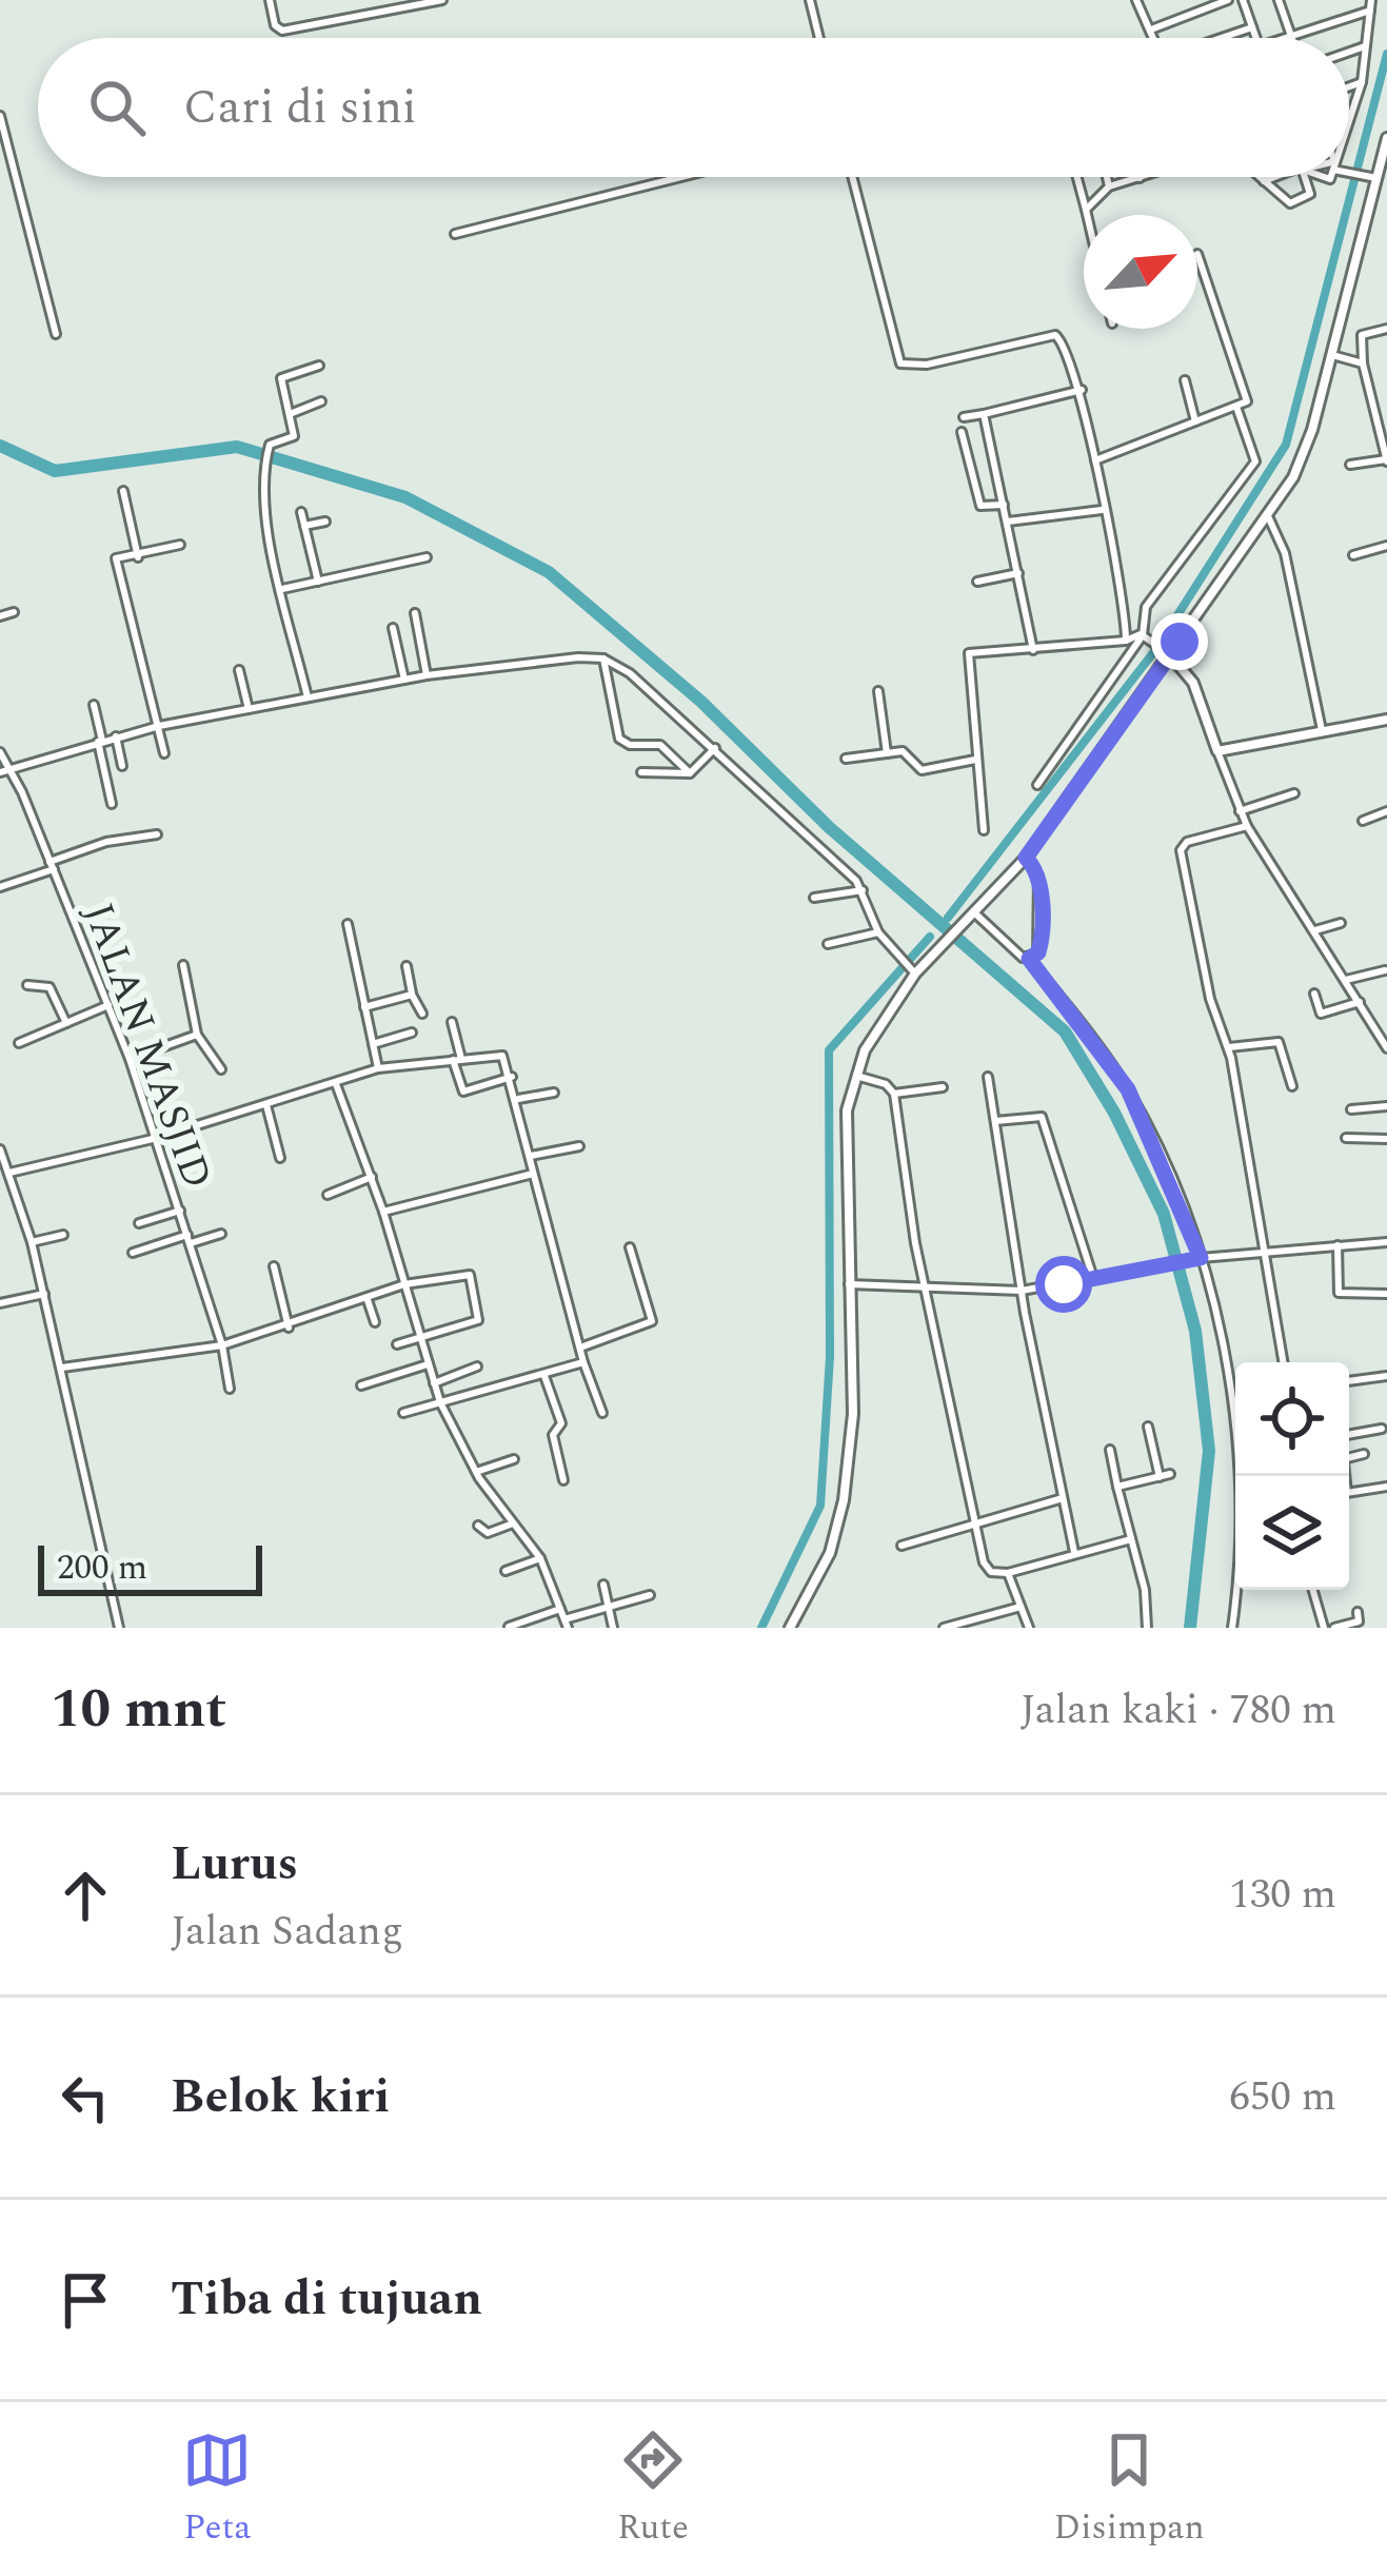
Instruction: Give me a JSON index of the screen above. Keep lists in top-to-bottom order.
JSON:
{
  "streets": {
    "street": ["JALAN MASJID"]
  },
  "scale_bar": "200 m",
  "north": "top right",
  "page": {
    "search": "Cari di sini",
    "scale": "200 m",
    "heading": ["10 mnt", "Jalan kaki · 780 m"],
    "list": [
      ["Lurus", "Jalan Sadang", "130 m"],
      ["Belok kiri", "650 m"],
      "Tiba di tujuan"
    ],
    "nav": ["Peta", "Rute", "Disimpan"]
  }
}
